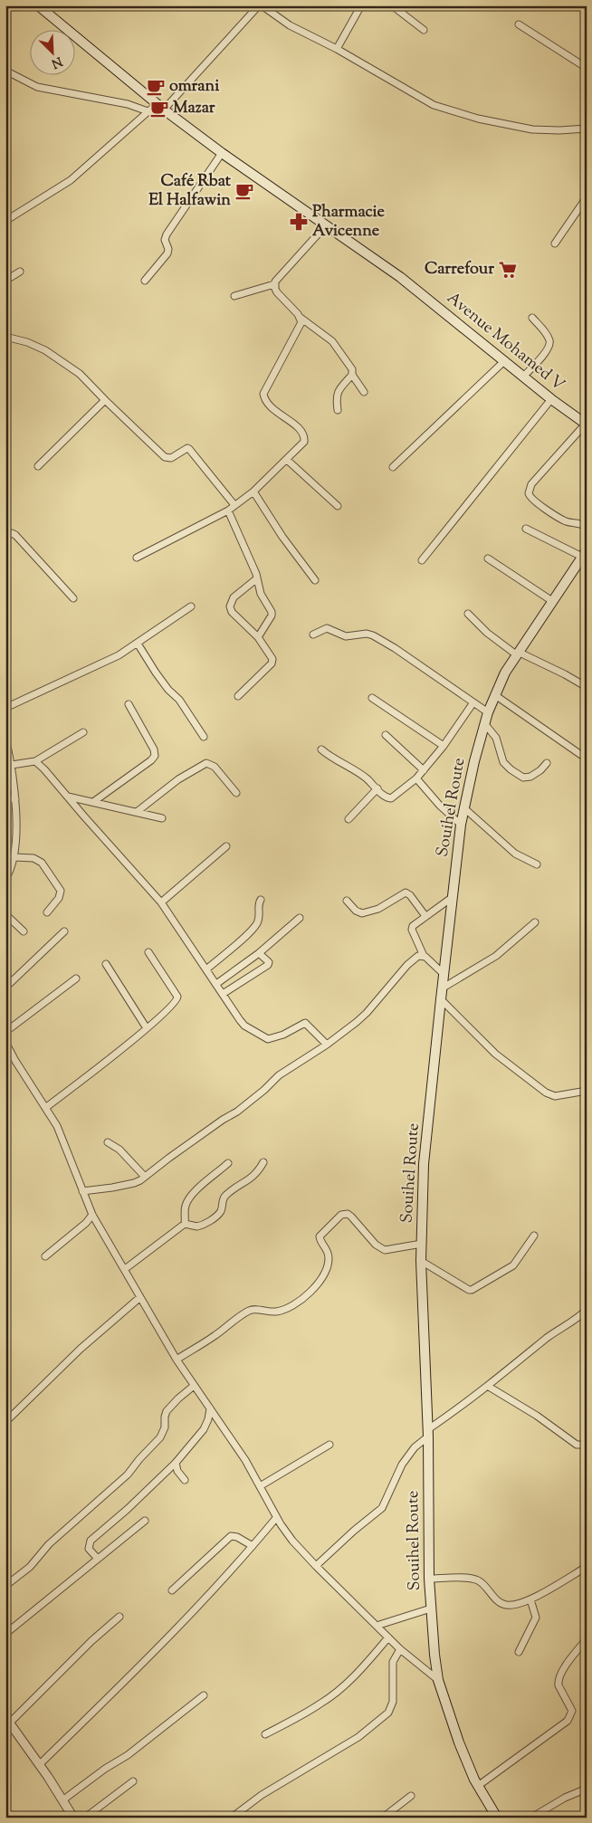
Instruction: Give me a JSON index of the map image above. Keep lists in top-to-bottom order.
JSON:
{
  "streets": {
    "main road": ["Avenue Mohamed V", "Souihel Route"]
  },
  "places": {
    "cafe": ["omrani", "Mazar", "Café Rbat El Halfawin"],
    "pharmacy": ["Pharmacie Avicenne"],
    "supermarket": ["Carrefour"]
  },
  "north": "bottom right"
}
